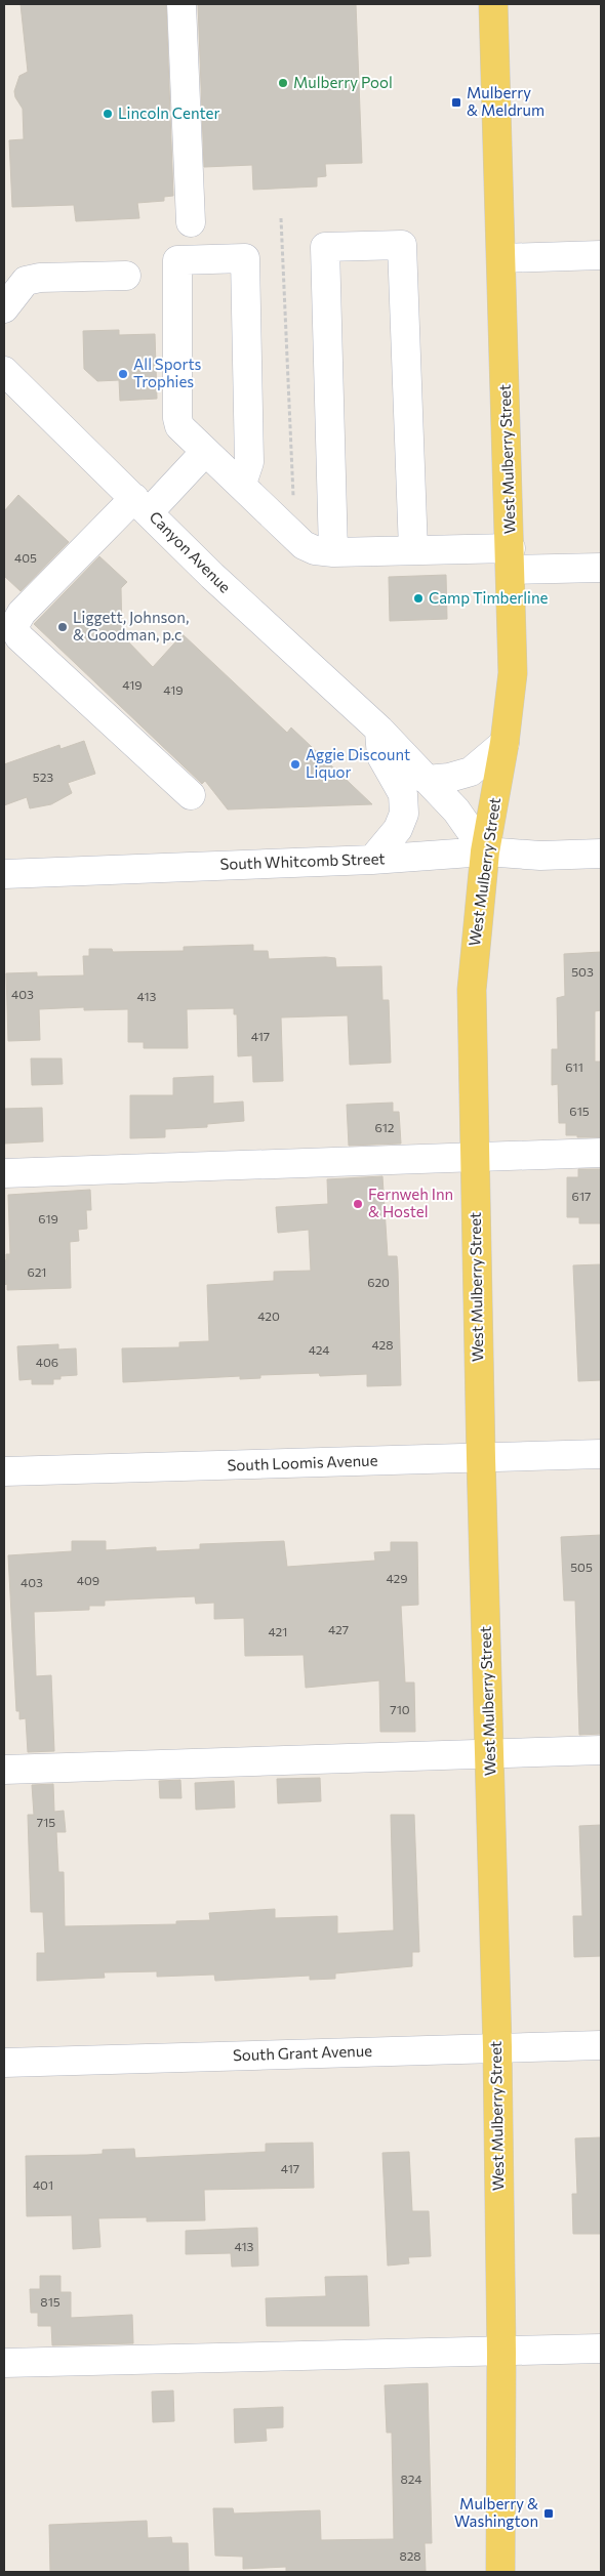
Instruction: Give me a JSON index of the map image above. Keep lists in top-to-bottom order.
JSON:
{
  "streets": {
    "main road": ["West Mulberry Street"],
    "street": [
      "Canyon Avenue",
      "South Whitcomb Street",
      "South Loomis Avenue",
      "South Grant Avenue"
    ]
  },
  "crossings": [
    ["West Mulberry Street", "Canyon Avenue"],
    ["West Mulberry Street", "South Whitcomb Street"],
    ["West Mulberry Street", "South Loomis Avenue"],
    ["West Mulberry Street", "South Grant Avenue"],
    ["Canyon Avenue", "South Whitcomb Street"]
  ],
  "places": {
    "other": [
      "Mulberry Pool",
      "Lincoln Center",
      "All Sports Trophies",
      "Camp Timberline",
      "Liggett, Johnson, & Goodman, p.c",
      "Aggie Discount Liquor",
      "Fernweh Inn & Hostel"
    ],
    "transit": ["Mulberry & Meldrum", "Mulberry & Washington"]
  },
  "house_numbers": [
    "405",
    "419",
    "419",
    "523",
    "503",
    "403",
    "413",
    "417",
    "611",
    "615",
    "612",
    "617",
    "619",
    "621",
    "620",
    "420",
    "428",
    "424",
    "406",
    "505",
    "429",
    "409",
    "403",
    "427",
    "421",
    "710",
    "715",
    "417",
    "401",
    "413",
    "815",
    "824",
    "828"
  ]
}
